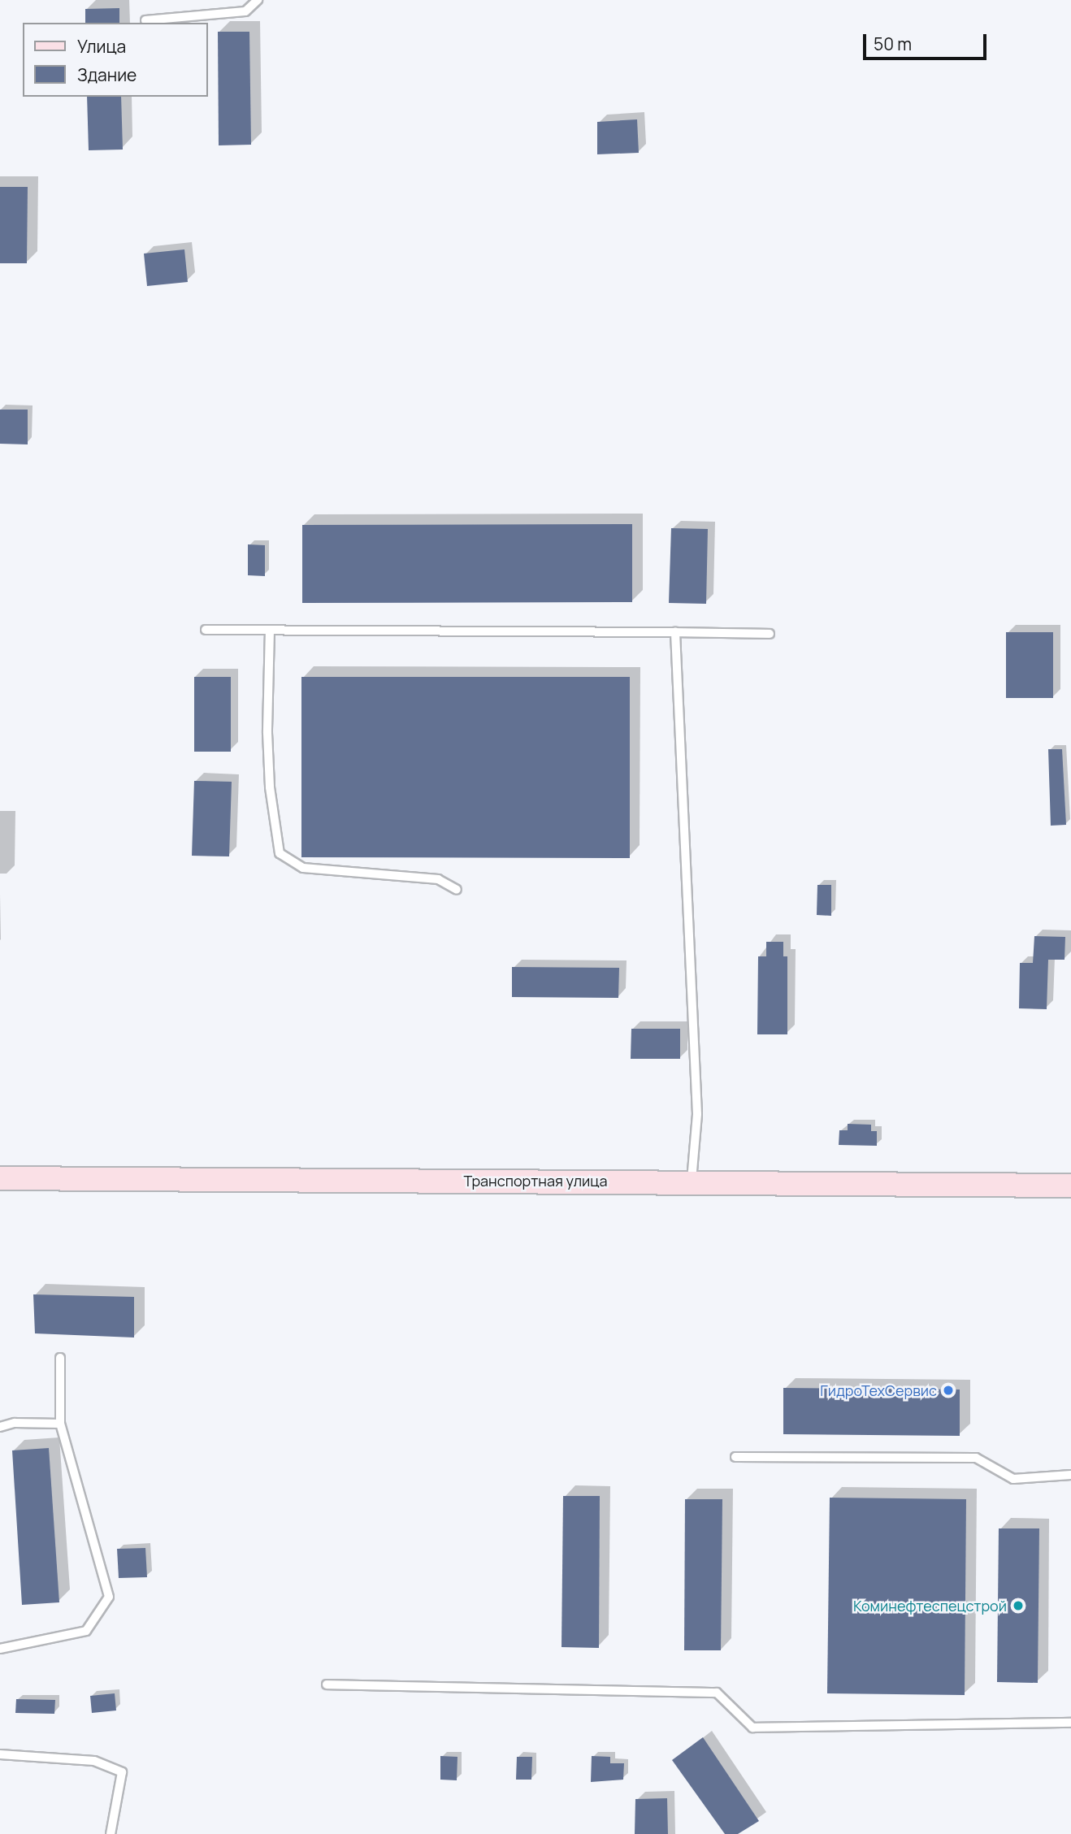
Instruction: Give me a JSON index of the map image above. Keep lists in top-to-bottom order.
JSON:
{
  "streets": {
    "street": ["Транспортная улица"]
  },
  "places": ["ГидроТехСервис", "Коминефтеспецстрой"],
  "legend": ["Улица", "Здание"],
  "scale_bar": "50 m"
}
